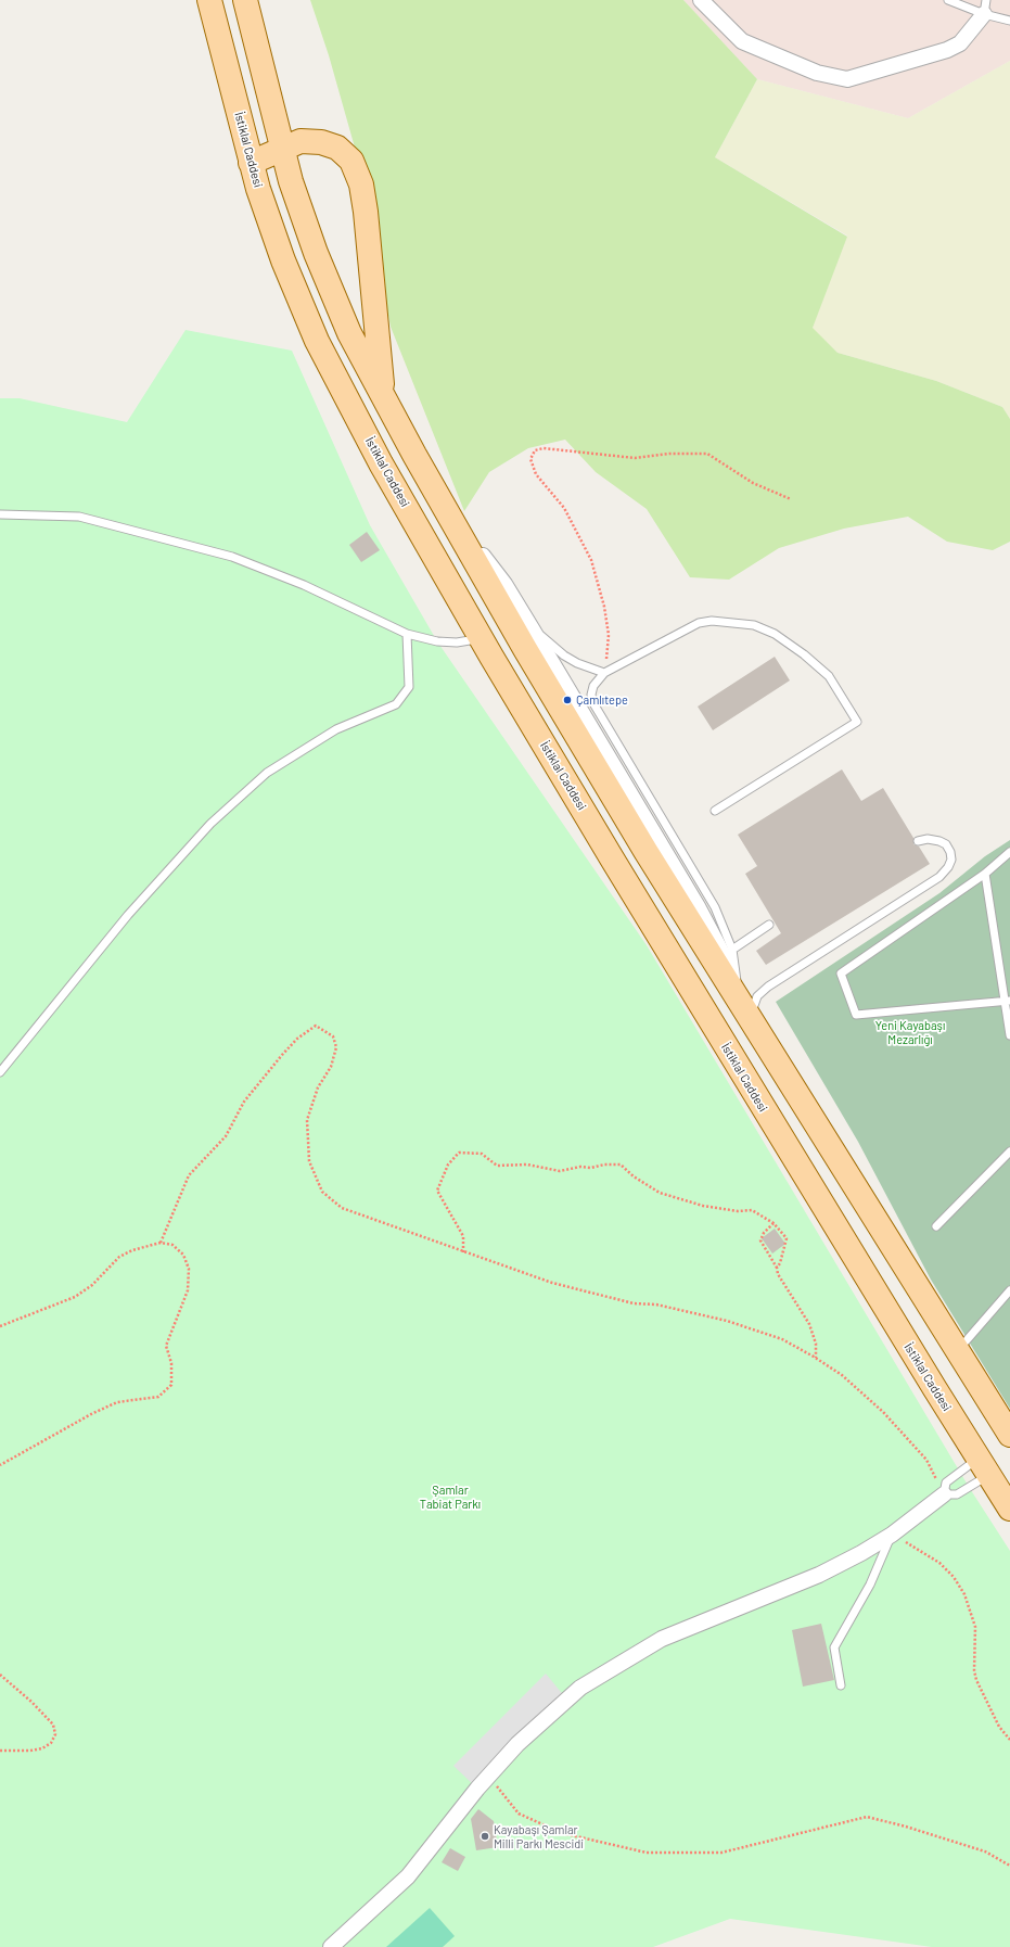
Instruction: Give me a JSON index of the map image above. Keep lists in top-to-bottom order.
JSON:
{
  "streets": {
    "main road": ["İstiklal Caddesi"]
  },
  "parks": ["Yeni Kayabaşı Mezarlığı", "Şamlar Tabiat Parkı"],
  "places": ["Çamlıtepe", "Kayabaşı Şamlar Milli Parkı Mescidi"]
}
